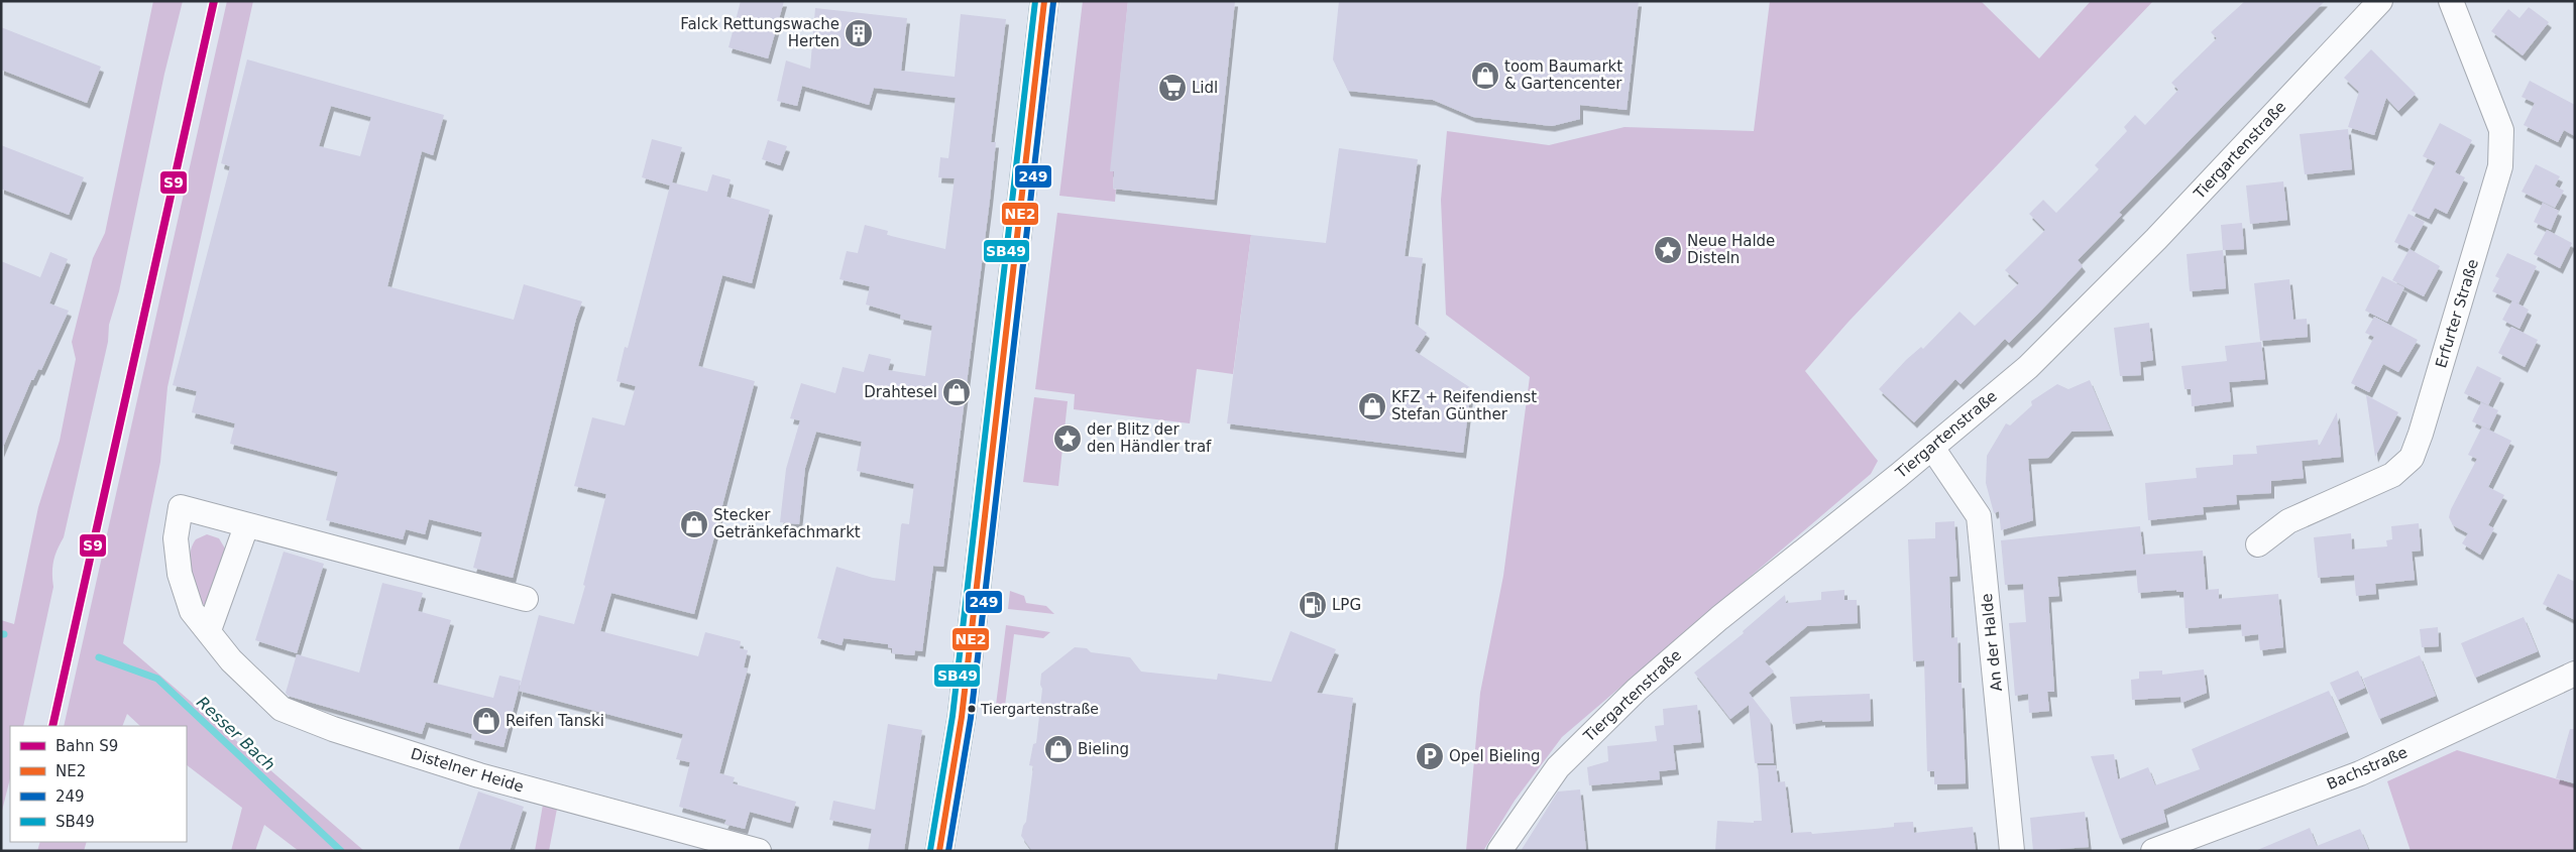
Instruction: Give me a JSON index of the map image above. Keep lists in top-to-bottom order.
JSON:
{
  "streets": {
    "street": [
      "Tiergartenstraße",
      "Erfurter Straße",
      "An der Halde",
      "Bachstraße",
      "Distelner Heide"
    ]
  },
  "crossings": [
    ["Tiergartenstraße", "An der Halde"]
  ],
  "water": ["Resser Bach"],
  "places": {
    "building": ["Falck Rettungswache Herten"],
    "shop": [
      "toom Baumarkt & Gartencenter",
      "Drahtesel",
      "KFZ + Reifendienst Stefan Günther",
      "Stecker Getränkefachmarkt",
      "Reifen Tanski",
      "Bieling"
    ],
    "supermarket": ["Lidl"],
    "place": ["Neue Halde Disteln", "der Blitz der den Händler traf"],
    "fuel station": ["LPG"],
    "other": ["Tiergartenstraße"],
    "parking": ["Opel Bieling"]
  },
  "lines": [
    "rail line S9",
    "transit line NE2",
    "transit line SB49",
    "transit line 249"
  ],
  "legend": [
    "Bahn S9",
    "NE2",
    "249",
    "SB49"
  ]
}
